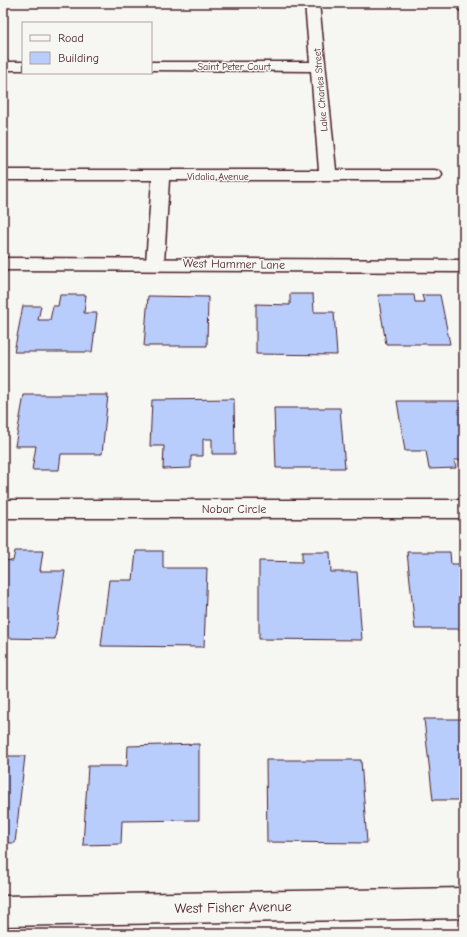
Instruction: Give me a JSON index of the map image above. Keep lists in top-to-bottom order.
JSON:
{
  "streets": {
    "street": [
      "Saint Peter Court",
      "Lake Charles Street",
      "Vidalia Avenue",
      "West Hammer Lane",
      "Nobar Circle",
      "West Fisher Avenue"
    ]
  },
  "crossings": [
    ["Saint Peter Court", "Lake Charles Street"],
    ["Lake Charles Street", "Vidalia Avenue"]
  ],
  "legend": ["Road", "Building"]
}
